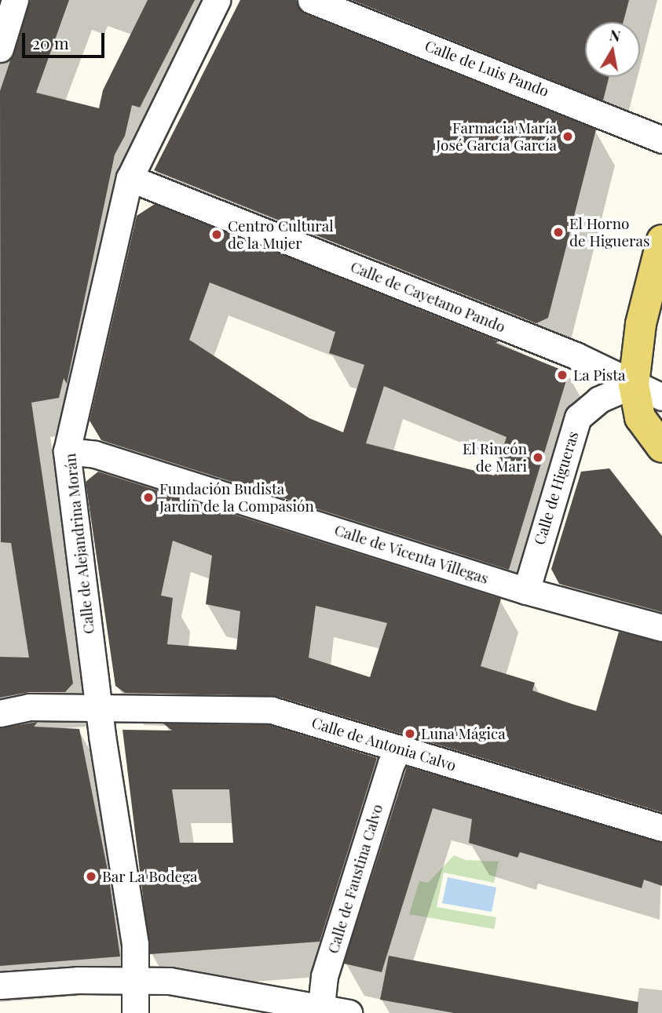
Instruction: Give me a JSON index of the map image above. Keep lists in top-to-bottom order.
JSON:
{
  "streets": {
    "street": [
      "Calle de Luis Pando",
      "Calle de Cayetano Pando",
      "Calle de Higueras",
      "Calle de Alejandrina Morán",
      "Calle de Vicenta Villegas",
      "Calle de Antonia Calvo",
      "Calle de Faustina Calvo"
    ]
  },
  "crossings": [
    ["Calle de Cayetano Pando", "Calle de Higueras"],
    ["Calle de Cayetano Pando", "Calle de Alejandrina Morán"],
    ["Calle de Higueras", "Calle de Vicenta Villegas"],
    ["Calle de Alejandrina Morán", "Calle de Vicenta Villegas"],
    ["Calle de Alejandrina Morán", "Calle de Antonia Calvo"],
    ["Calle de Antonia Calvo", "Calle de Faustina Calvo"]
  ],
  "places": [
    "Farmacia María José García García",
    "El Horno de Higueras",
    "Centro Cultural de la Mujer",
    "La Pista",
    "El Rincón de Mari",
    "Fundación Budista Jardín de la Compasión",
    "Luna Mágica",
    "Bar La Bodega"
  ],
  "scale_bar": "20 m",
  "north": "top"
}
